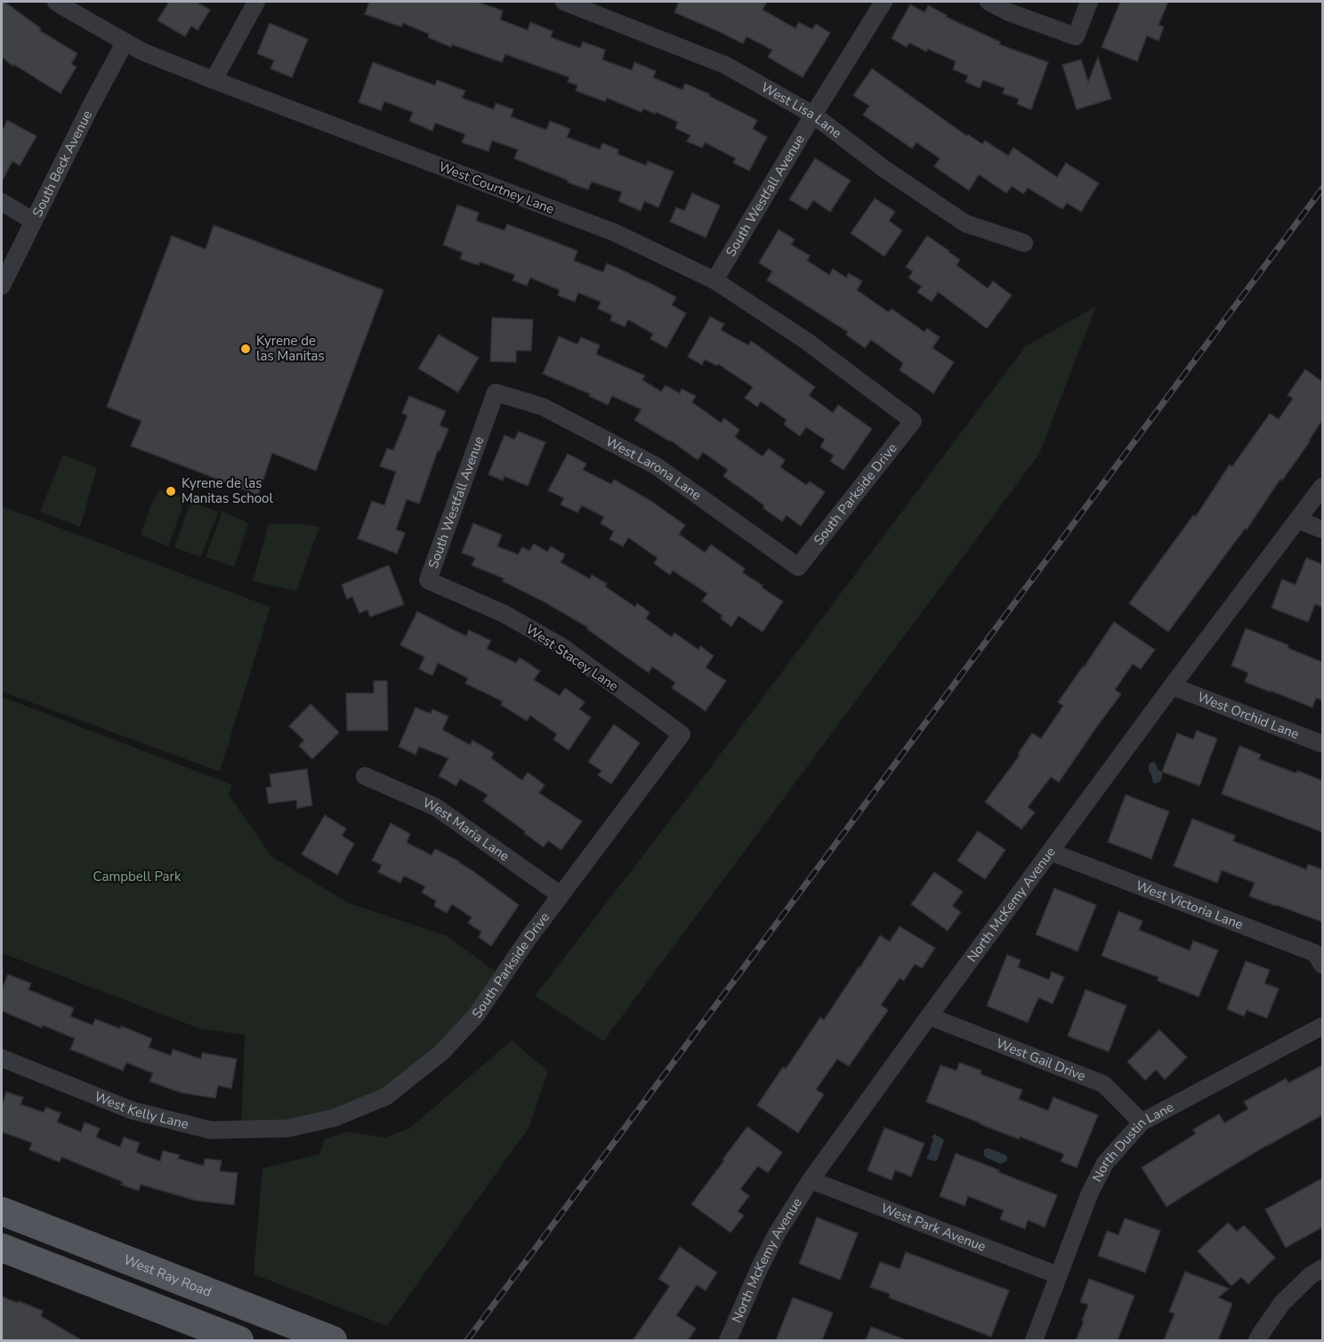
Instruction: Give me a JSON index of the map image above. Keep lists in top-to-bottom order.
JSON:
{
  "streets": {
    "main road": ["West Ray Road"],
    "street": [
      "West Lisa Lane",
      "South Beck Avenue",
      "West Courtney Lane",
      "South Westfall Avenue",
      "West Larona Lane",
      "South Parkside Drive",
      "West Stacey Lane",
      "West Orchid Lane",
      "West Maria Lane",
      "North McKemy Avenue",
      "West Victoria Lane",
      "West Gail Drive",
      "West Kelly Lane",
      "North Dustin Lane",
      "West Park Avenue"
    ]
  },
  "crossings": [
    ["West Lisa Lane", "South Westfall Avenue"],
    ["South Beck Avenue", "West Courtney Lane"],
    ["West Courtney Lane", "South Westfall Avenue"],
    ["West Courtney Lane", "South Parkside Drive"],
    ["South Westfall Avenue", "West Larona Lane"],
    ["South Westfall Avenue", "West Stacey Lane"],
    ["West Larona Lane", "South Parkside Drive"],
    ["South Parkside Drive", "West Stacey Lane"],
    ["South Parkside Drive", "West Maria Lane"],
    ["South Parkside Drive", "West Kelly Lane"],
    ["West Orchid Lane", "North McKemy Avenue"],
    ["North McKemy Avenue", "West Victoria Lane"],
    ["North McKemy Avenue", "West Gail Drive"],
    ["North McKemy Avenue", "West Park Avenue"],
    ["West Gail Drive", "North Dustin Lane"],
    ["North Dustin Lane", "West Park Avenue"]
  ],
  "parks": ["Campbell Park"],
  "places": ["Kyrene de las Manitas", "Kyrene de las Manitas School"]
}
